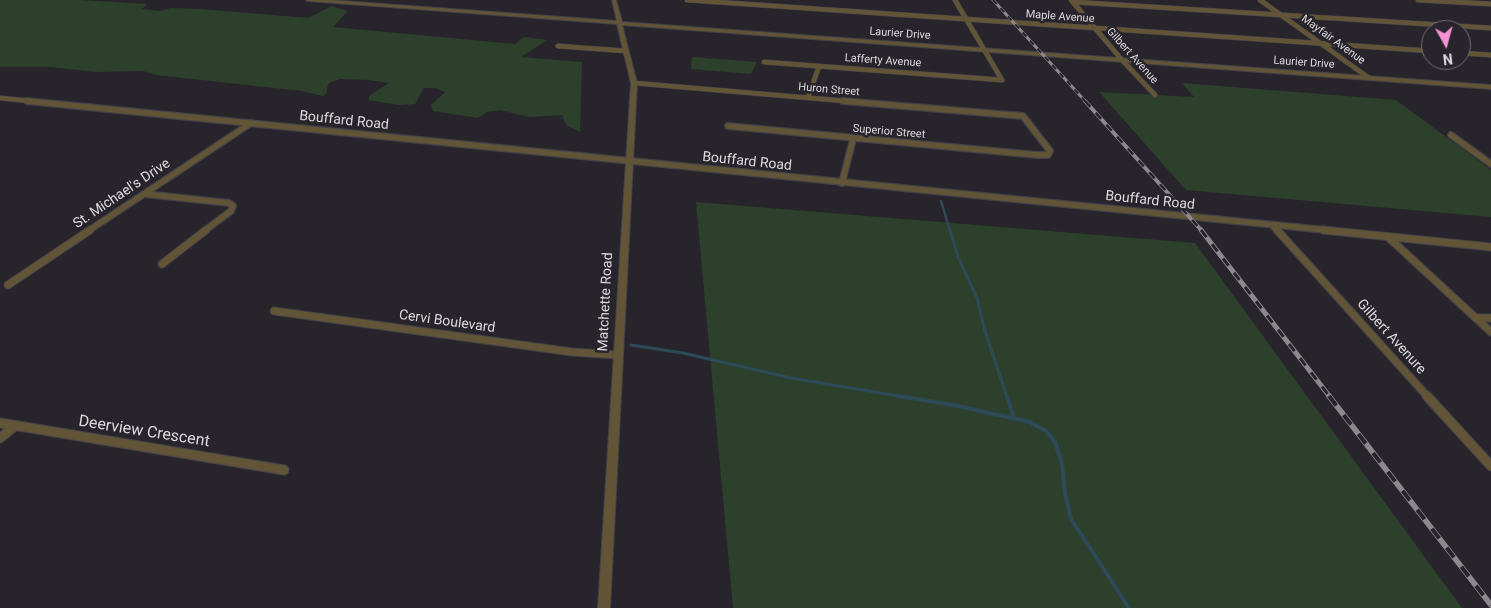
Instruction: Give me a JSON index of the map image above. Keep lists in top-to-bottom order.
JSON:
{
  "streets": {
    "street": [
      "Maple Avenue",
      "Laurier Drive",
      "Mayfair Avenue",
      "Gilbert Avenue",
      "Lafferty Avenue",
      "Huron Street",
      "Bouffard Road",
      "Superior Street",
      "St. Michael's Drive",
      "Matchette Road",
      "Cervi Boulevard",
      "Gilbert Avenure",
      "Deerview Crescent"
    ]
  },
  "crossings": [
    ["Maple Avenue", "Mayfair Avenue"],
    ["Maple Avenue", "Gilbert Avenue"],
    ["Laurier Drive", "Mayfair Avenue"],
    ["Laurier Drive", "Gilbert Avenue"],
    ["Laurier Drive", "Lafferty Avenue"],
    ["Laurier Drive", "Matchette Road"],
    ["Huron Street", "Superior Street"],
    ["Huron Street", "Matchette Road"],
    ["Bouffard Road", "St. Michael's Drive"],
    ["Bouffard Road", "Matchette Road"],
    ["Bouffard Road", "Gilbert Avenure"],
    ["Matchette Road", "Cervi Boulevard"]
  ],
  "north": "bottom"
}
